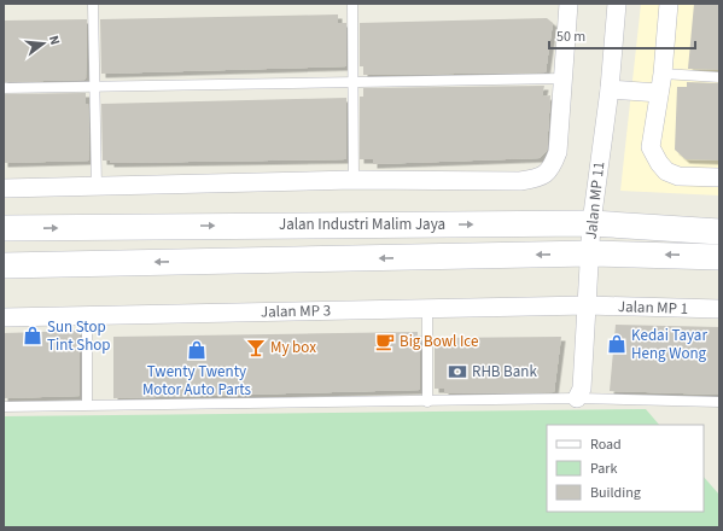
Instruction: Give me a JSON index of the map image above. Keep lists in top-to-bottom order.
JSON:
{
  "streets": {
    "main road": ["Jalan Industri Malim Jaya"],
    "street": ["Jalan MP 11", "Jalan MP 1", "Jalan MP 3"]
  },
  "crossings": [
    ["Jalan MP 11", "Jalan Industri Malim Jaya"],
    ["Jalan MP 11", "Jalan MP 1"],
    ["Jalan MP 11", "Jalan MP 3"],
    ["Jalan MP 1", "Jalan MP 3"]
  ],
  "places": {
    "shop": ["Sun Stop Tint Shop", "Kedai Tayar Heng Wong", "Twenty Twenty Motor Auto Parts"],
    "cafe": ["Big Bowl Ice"],
    "bar": ["My box"],
    "bank": ["RHB Bank"]
  },
  "legend": ["Road", "Park", "Building"],
  "scale_bar": "50 m",
  "north": "right"
}
